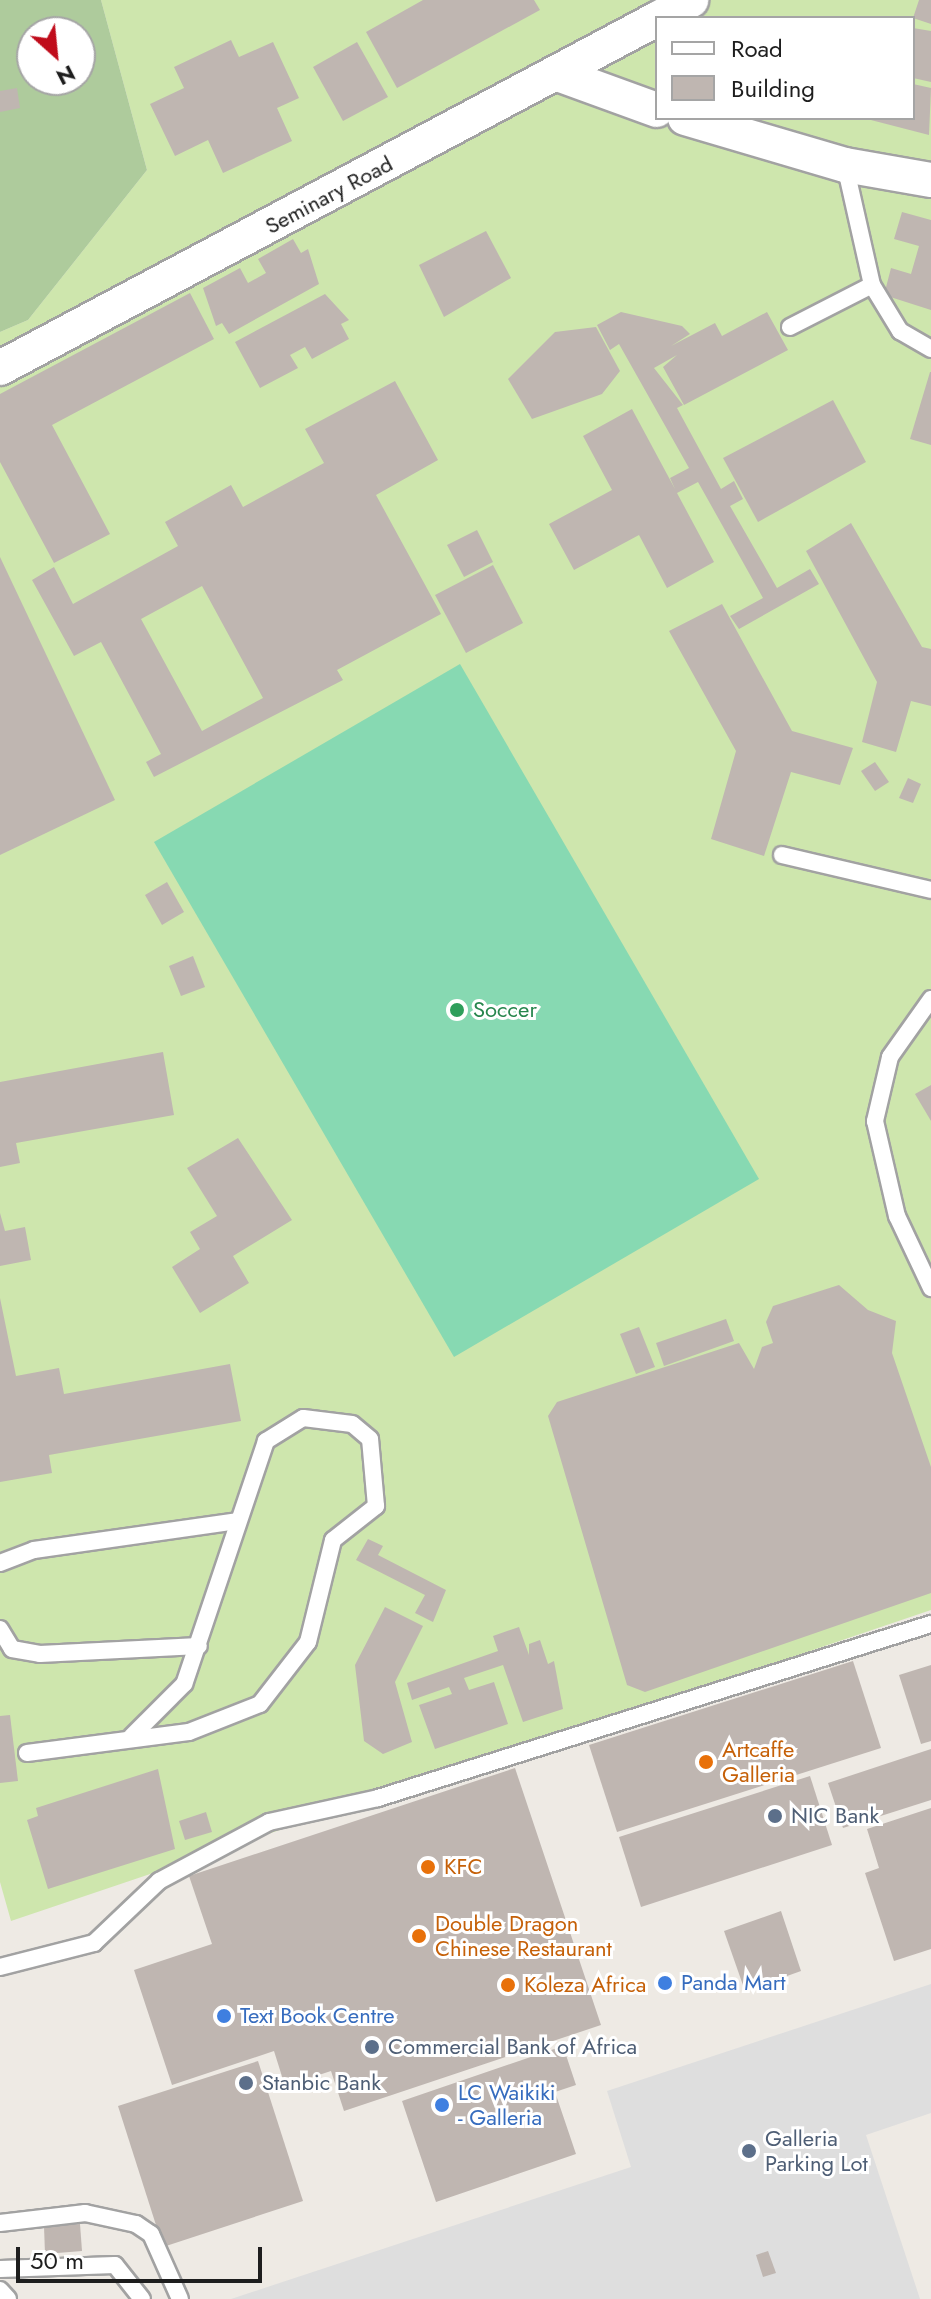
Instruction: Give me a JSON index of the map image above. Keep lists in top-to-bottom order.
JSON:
{
  "streets": {
    "street": ["Seminary Road"]
  },
  "places": [
    "Soccer",
    "Artcaffe Galleria",
    "NIC Bank",
    "KFC",
    "Double Dragon Chinese Restaurant",
    "Panda Mart",
    "Koleza Africa",
    "Text Book Centre",
    "Commercial Bank of Africa",
    "Stanbic Bank",
    "LC Waikiki - Galleria",
    "Galleria Parking Lot"
  ],
  "legend": ["Road", "Building"],
  "scale_bar": "50 m",
  "north": "bottom right"
}
